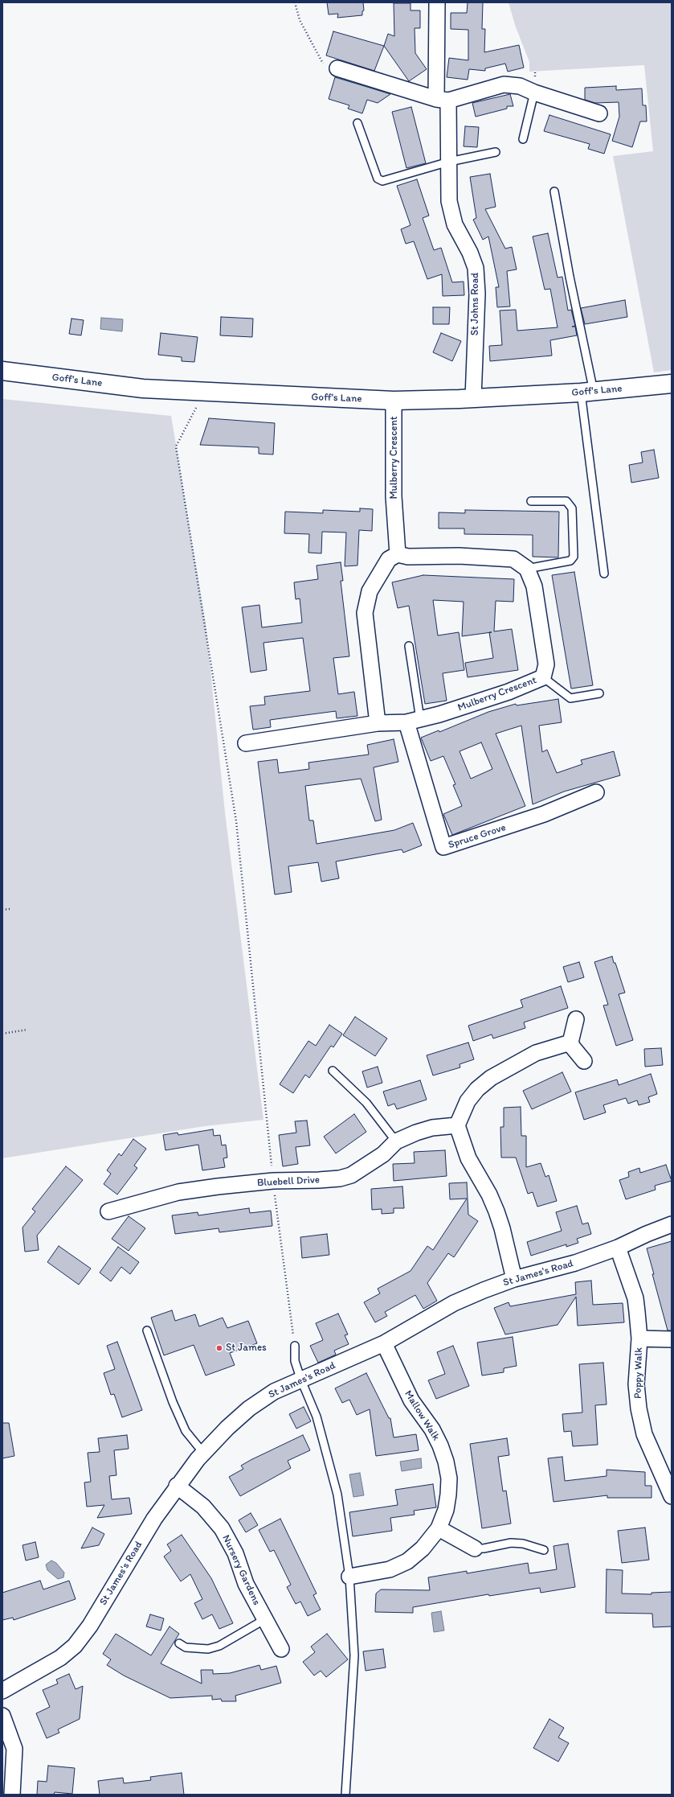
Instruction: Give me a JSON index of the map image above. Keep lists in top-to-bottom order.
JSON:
{
  "streets": {
    "main road": ["Goff's Lane"],
    "street": [
      "St Johns Road",
      "Mulberry Crescent",
      "Spruce Grove",
      "Bluebell Drive",
      "St James's Road",
      "Poppy Walk",
      "Mallow Walk",
      "Nursery Gardens"
    ]
  },
  "crossings": [
    ["St Johns Road", "Goff's Lane"],
    ["Goff's Lane", "Mulberry Crescent"],
    ["Mulberry Crescent", "Spruce Grove"],
    ["St James's Road", "Poppy Walk"],
    ["St James's Road", "Mallow Walk"],
    ["St James's Road", "Nursery Gardens"]
  ],
  "places": ["St James"]
}
